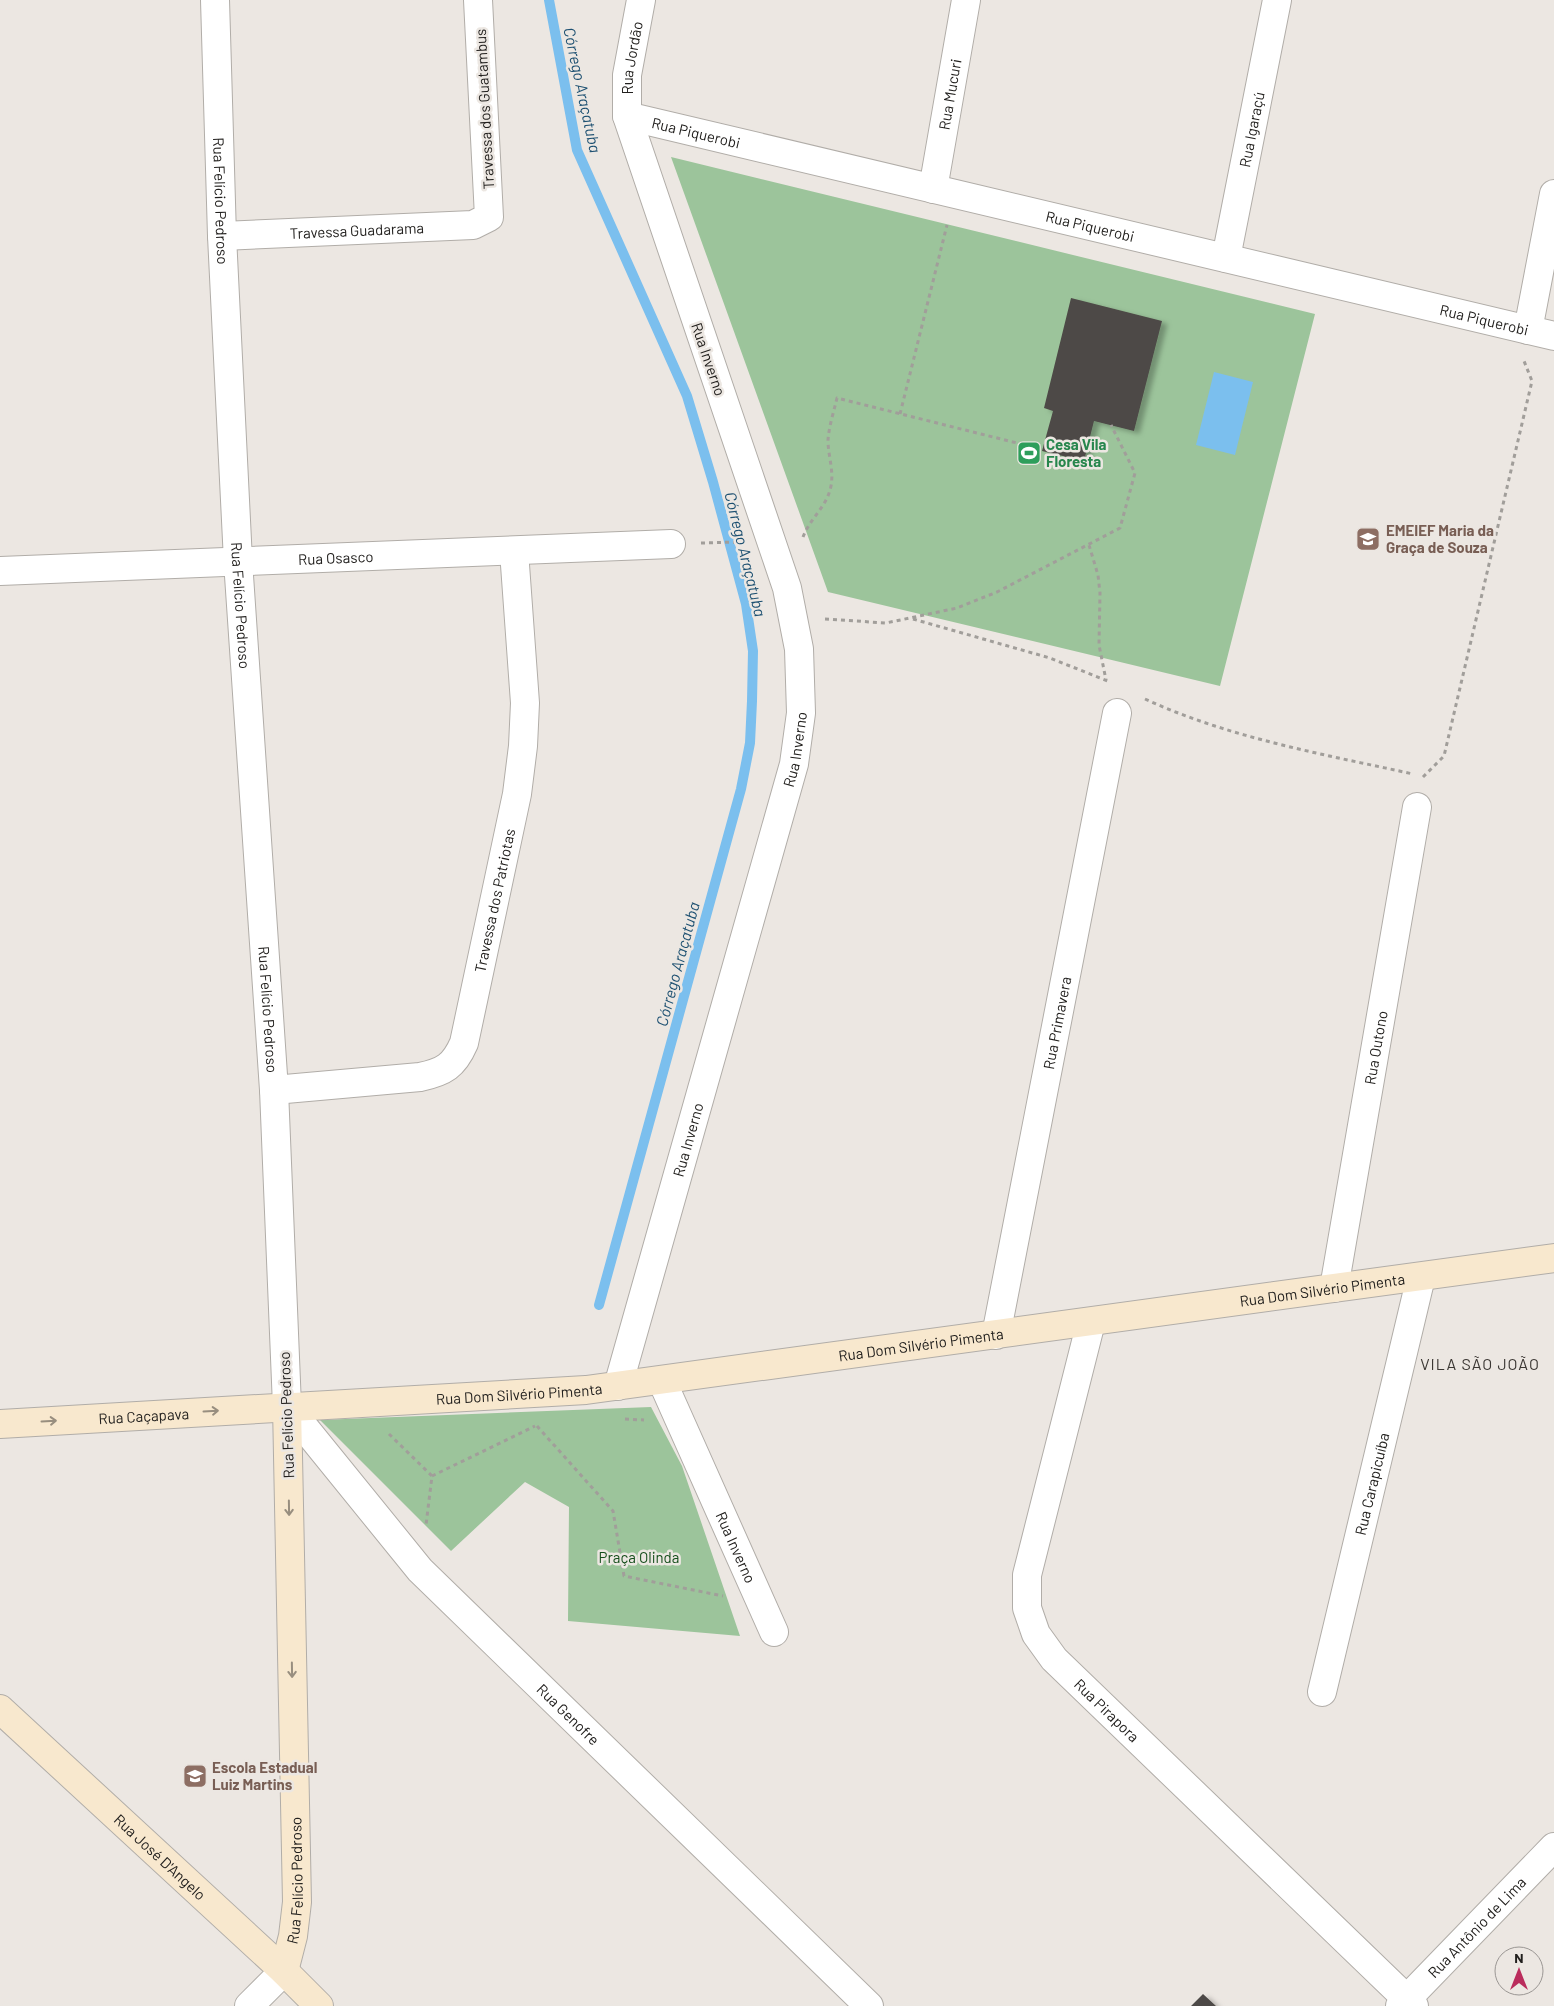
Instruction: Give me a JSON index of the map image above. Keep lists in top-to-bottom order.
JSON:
{
  "streets": {
    "street": [
      "Rua Jordão",
      "Rua Mucuri",
      "Travessa dos Guatambus",
      "Rua Igaraçú",
      "Rua Piquerobi",
      "Rua Felício Pedroso",
      "Travessa Guadarama",
      "Rua Inverno",
      "Rua Osasco",
      "Travessa dos Patriotas",
      "Rua Primavera",
      "Rua Outono",
      "Rua Dom Silvério Pimenta",
      "Rua Caçapava",
      "Rua Carapicuíba",
      "Rua Pirapora",
      "Rua Genofre",
      "Rua José D'Angelo",
      "Rua Antônio de Lima"
    ]
  },
  "crossings": [
    ["Rua Jordão", "Rua Piquerobi"],
    ["Rua Jordão", "Rua Inverno"],
    ["Rua Mucuri", "Rua Piquerobi"],
    ["Travessa dos Guatambus", "Travessa Guadarama"],
    ["Rua Igaraçú", "Rua Piquerobi"],
    ["Rua Piquerobi", "Rua Inverno"],
    ["Rua Felício Pedroso", "Travessa Guadarama"],
    ["Rua Felício Pedroso", "Rua Osasco"],
    ["Rua Felício Pedroso", "Travessa dos Patriotas"],
    ["Rua Felício Pedroso", "Rua Dom Silvério Pimenta"],
    ["Rua Felício Pedroso", "Rua Caçapava"],
    ["Rua Felício Pedroso", "Rua Genofre"],
    ["Rua Felício Pedroso", "Rua José D'Angelo"],
    ["Rua Inverno", "Rua Dom Silvério Pimenta"],
    ["Rua Osasco", "Travessa dos Patriotas"],
    ["Rua Primavera", "Rua Dom Silvério Pimenta"],
    ["Rua Outono", "Rua Dom Silvério Pimenta"],
    ["Rua Dom Silvério Pimenta", "Rua Caçapava"],
    ["Rua Dom Silvério Pimenta", "Rua Carapicuíba"],
    ["Rua Dom Silvério Pimenta", "Rua Pirapora"],
    ["Rua Dom Silvério Pimenta", "Rua Genofre"],
    ["Rua Caçapava", "Rua Genofre"],
    ["Rua Pirapora", "Rua Antônio de Lima"]
  ],
  "one_way": ["Rua Caçapava"],
  "districts": ["VILA SÃO JOÃO"],
  "water": ["Córrego Araçatuba"],
  "parks": ["Praça Olinda"],
  "places": {
    "sports": ["Cesa Vila Floresta"],
    "school or university": ["EMEIEF Maria da Graça de Souza", "Escola Estadual Luiz Martins"]
  },
  "north": "top"
}
